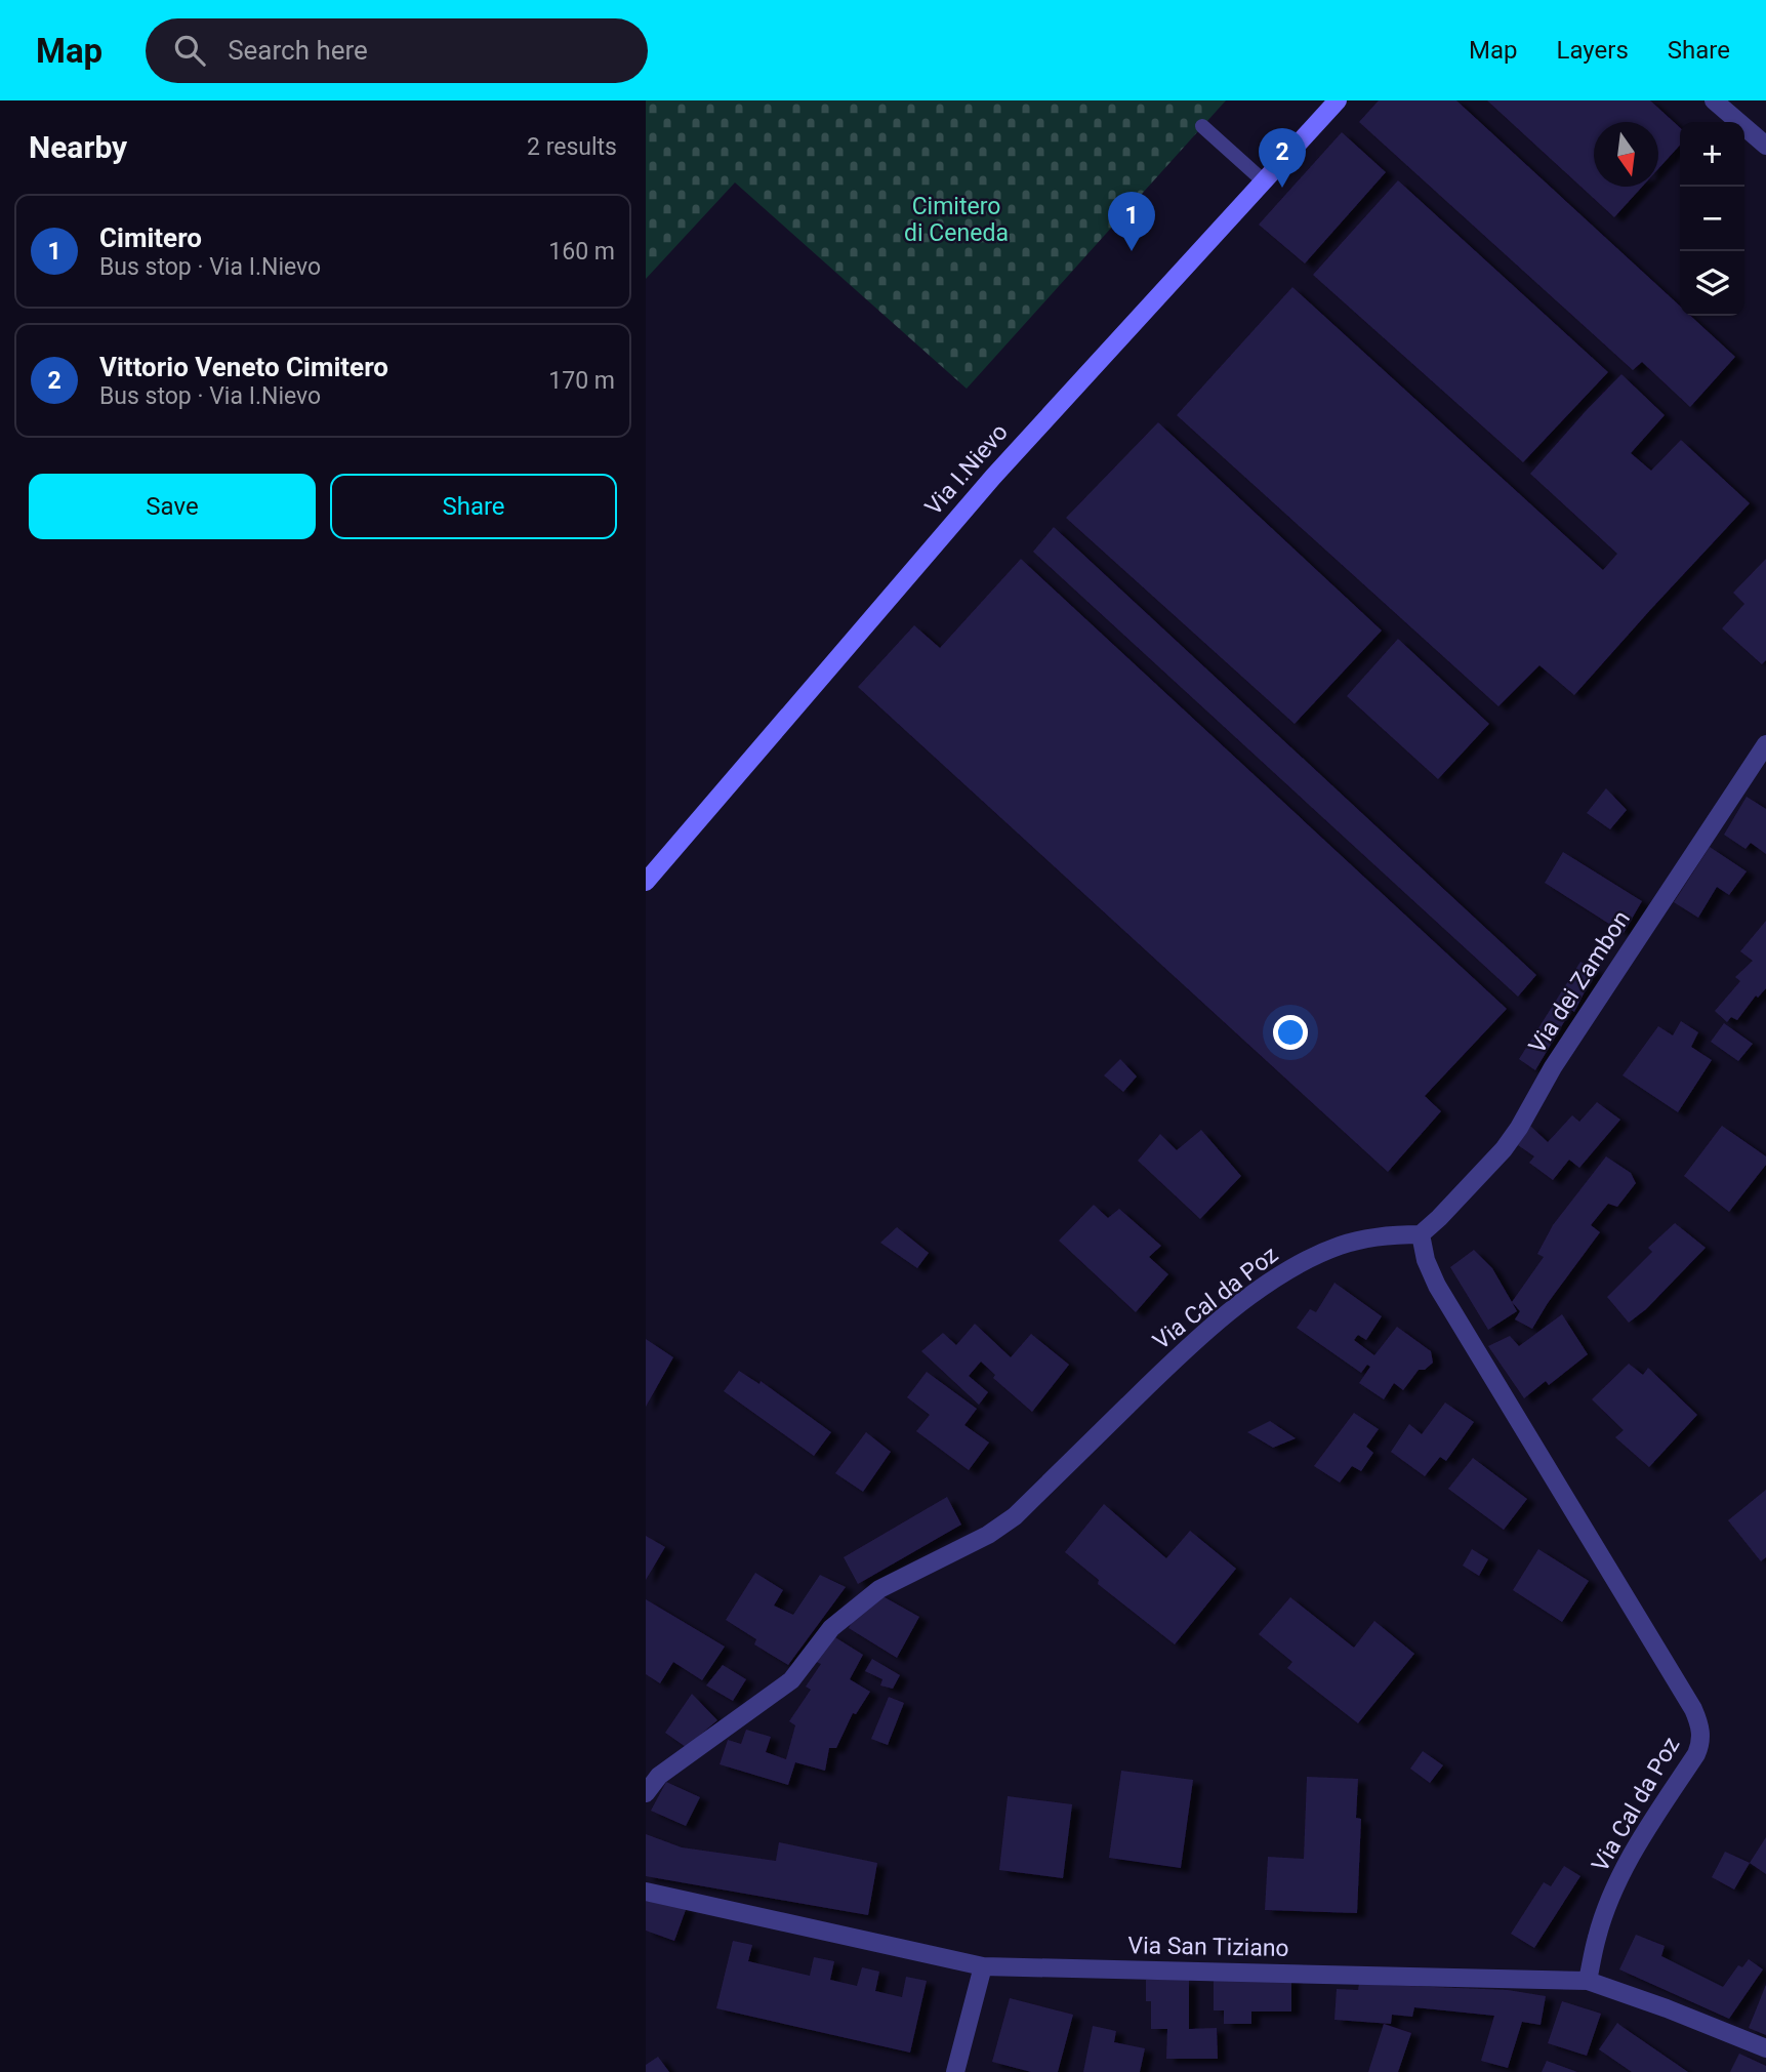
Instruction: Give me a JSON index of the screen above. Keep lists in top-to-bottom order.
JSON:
{
  "streets": {
    "street": [
      "Via I.Nievo",
      "Via dei Zambon",
      "Via Cal da Poz",
      "Via San Tiziano"
    ]
  },
  "crossings": [
    ["Via dei Zambon", "Via Cal da Poz"],
    ["Via Cal da Poz", "Via San Tiziano"]
  ],
  "parks": ["Cimitero di Ceneda"],
  "north": "bottom",
  "page": {
    "header": "Map",
    "search": "Search here",
    "nav": ["Map", "Layers", "Share"],
    "heading": ["Nearby", "2 results"],
    "map_buttons": ["+", "−"],
    "pins": ["2", "1"],
    "list": [
      {
        "mark": "1",
        "name": "Cimitero",
        "note": "Bus stop · Via I.Nievo",
        "value": "160 m"
      },
      {
        "mark": "2",
        "name": "Vittorio Veneto Cimitero",
        "note": "Bus stop · Via I.Nievo",
        "value": "170 m"
      }
    ],
    "buttons": ["Save", "Share"]
  }
}
